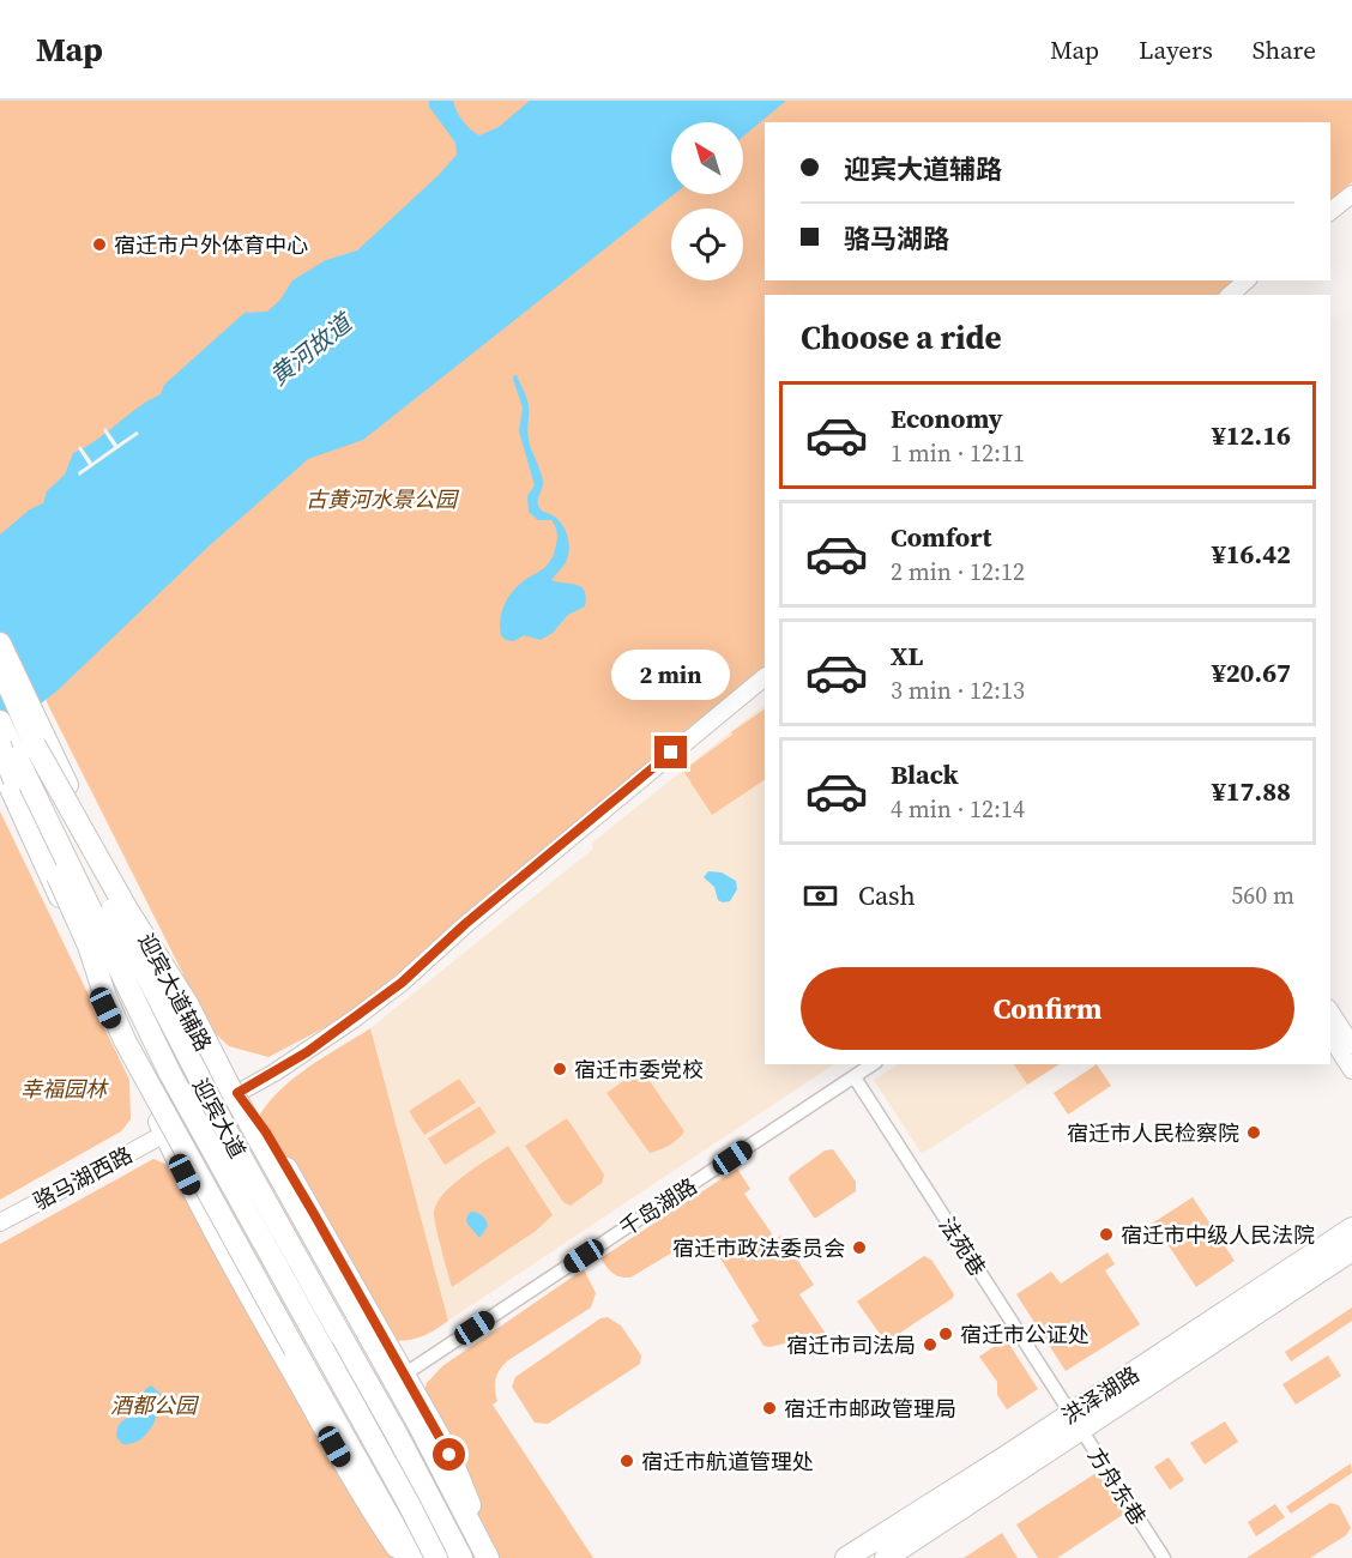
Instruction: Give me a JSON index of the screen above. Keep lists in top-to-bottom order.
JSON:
{
  "streets": {
    "main road": ["迎宾大道辅路", "迎宾大道", "洪泽湖路"],
    "street": [
      "骆马湖西路",
      "千岛湖路",
      "法苑巷",
      "方舟东巷"
    ]
  },
  "crossings": [
    ["迎宾大道辅路", "迎宾大道"],
    ["迎宾大道辅路", "骆马湖西路"],
    ["迎宾大道辅路", "千岛湖路"],
    ["千岛湖路", "法苑巷"],
    ["法苑巷", "洪泽湖路"],
    ["法苑巷", "方舟东巷"],
    ["洪泽湖路", "方舟东巷"]
  ],
  "water": ["黄河故道"],
  "parks": ["古黄河水景公园", "幸福园林", "酒都公园"],
  "places": [
    "宿迁市户外体育中心",
    "宿迁市委党校",
    "宿迁市人民检察院",
    "宿迁市中级人民法院",
    "宿迁市政法委员会",
    "宿迁市公证处",
    "宿迁市司法局",
    "宿迁市邮政管理局",
    "宿迁市航道管理处"
  ],
  "north": "top left",
  "page": {
    "header": "Map",
    "nav": ["Map", "Layers", "Share"],
    "banner": ["迎宾大道辅路", "骆马湖路"],
    "heading": "Choose a ride",
    "list": [
      {
        "name": "Economy",
        "note": "1 min · 12:11",
        "value": "¥12.16"
      },
      {
        "name": "Comfort",
        "note": "2 min · 12:12",
        "value": "¥16.42"
      },
      {
        "name": "XL",
        "note": "3 min · 12:13",
        "value": "¥20.67"
      },
      {
        "name": "Black",
        "note": "4 min · 12:14",
        "value": "¥17.88"
      }
    ],
    "bubble": "2 min",
    "pay": ["Cash", "560 m"],
    "buttons": "Confirm"
  }
}
